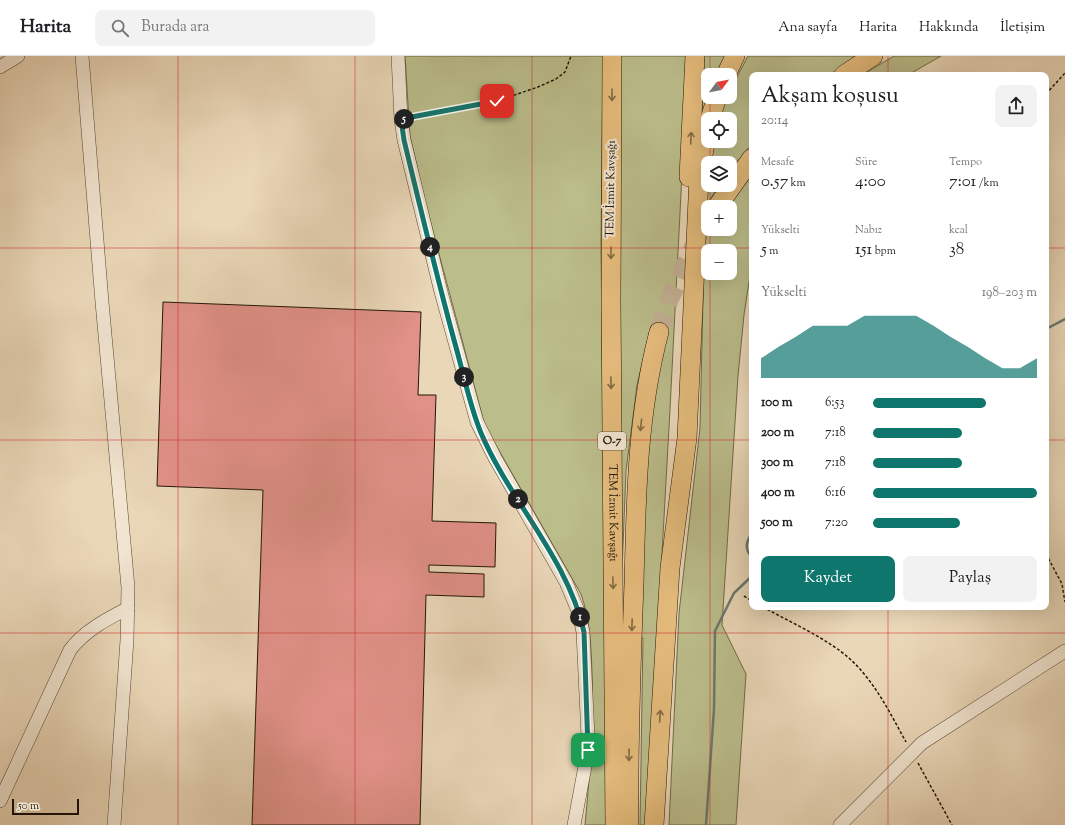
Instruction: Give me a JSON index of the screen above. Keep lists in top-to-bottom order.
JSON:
{
  "streets": {
    "highway": ["TEM İzmit Kavşağı", "O-7"]
  },
  "scale_bar": "50 m",
  "north": "top right",
  "page": {
    "header": "Harita",
    "search": "Burada ara",
    "nav": [
      "Ana sayfa",
      "Harita",
      "Hakkında",
      "İletişim"
    ],
    "map_buttons": ["+", "−"],
    "heading": ["Akşam koşusu", "20:14"],
    "pins": [
      "5",
      "4",
      "3",
      "2",
      "1"
    ],
    "stats": [
      ["Mesafe", "0.57 km"],
      ["Süre", "4:00"],
      ["Tempo", "7:01 /km"],
      ["Yükselti", "5 m"],
      ["Nabız", "151 bpm"],
      ["kcal", "38"]
    ],
    "chart": ["Yükselti", "198–203 m"],
    "list": [
      {
        "name": "100 m",
        "note": "6:53"
      },
      {
        "name": "200 m",
        "note": "7:18"
      },
      {
        "name": "300 m",
        "note": "7:18"
      },
      {
        "name": "400 m",
        "note": "6:16"
      },
      {
        "name": "500 m",
        "note": "7:20"
      }
    ],
    "buttons": ["Kaydet", "Paylaş"],
    "scale": "50 m"
  }
}
